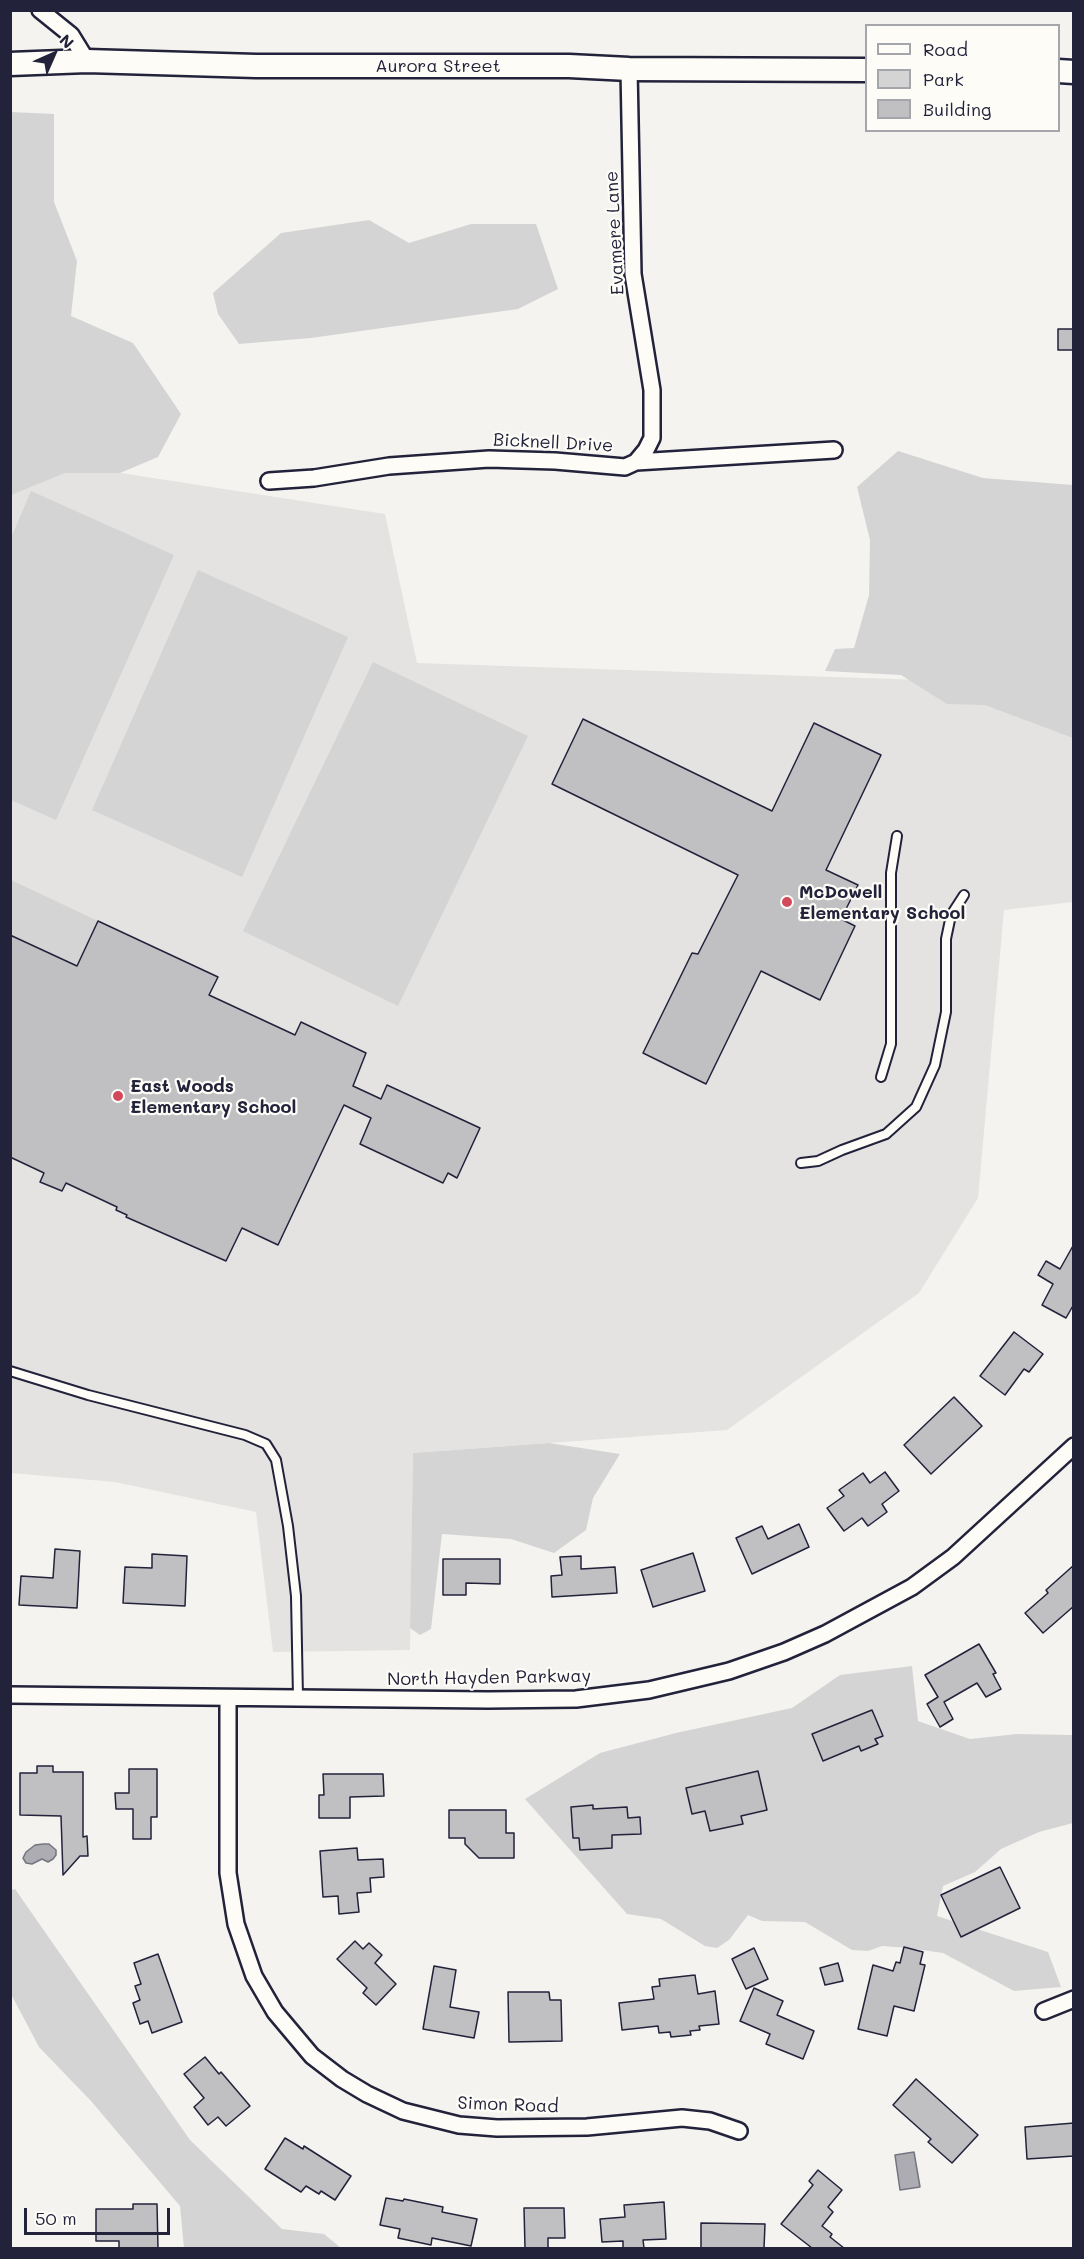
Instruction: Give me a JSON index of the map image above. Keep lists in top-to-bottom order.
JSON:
{
  "streets": {
    "street": [
      "Aurora Street",
      "Evamere Lane",
      "Bicknell Drive",
      "North Hayden Parkway",
      "Simon Road"
    ]
  },
  "crossings": [
    ["Aurora Street", "Evamere Lane"],
    ["Evamere Lane", "Bicknell Drive"],
    ["North Hayden Parkway", "Simon Road"]
  ],
  "places": ["McDowell Elementary School", "East Woods Elementary School"],
  "legend": ["Road", "Park", "Building"],
  "scale_bar": "50 m",
  "north": "top right"
}
